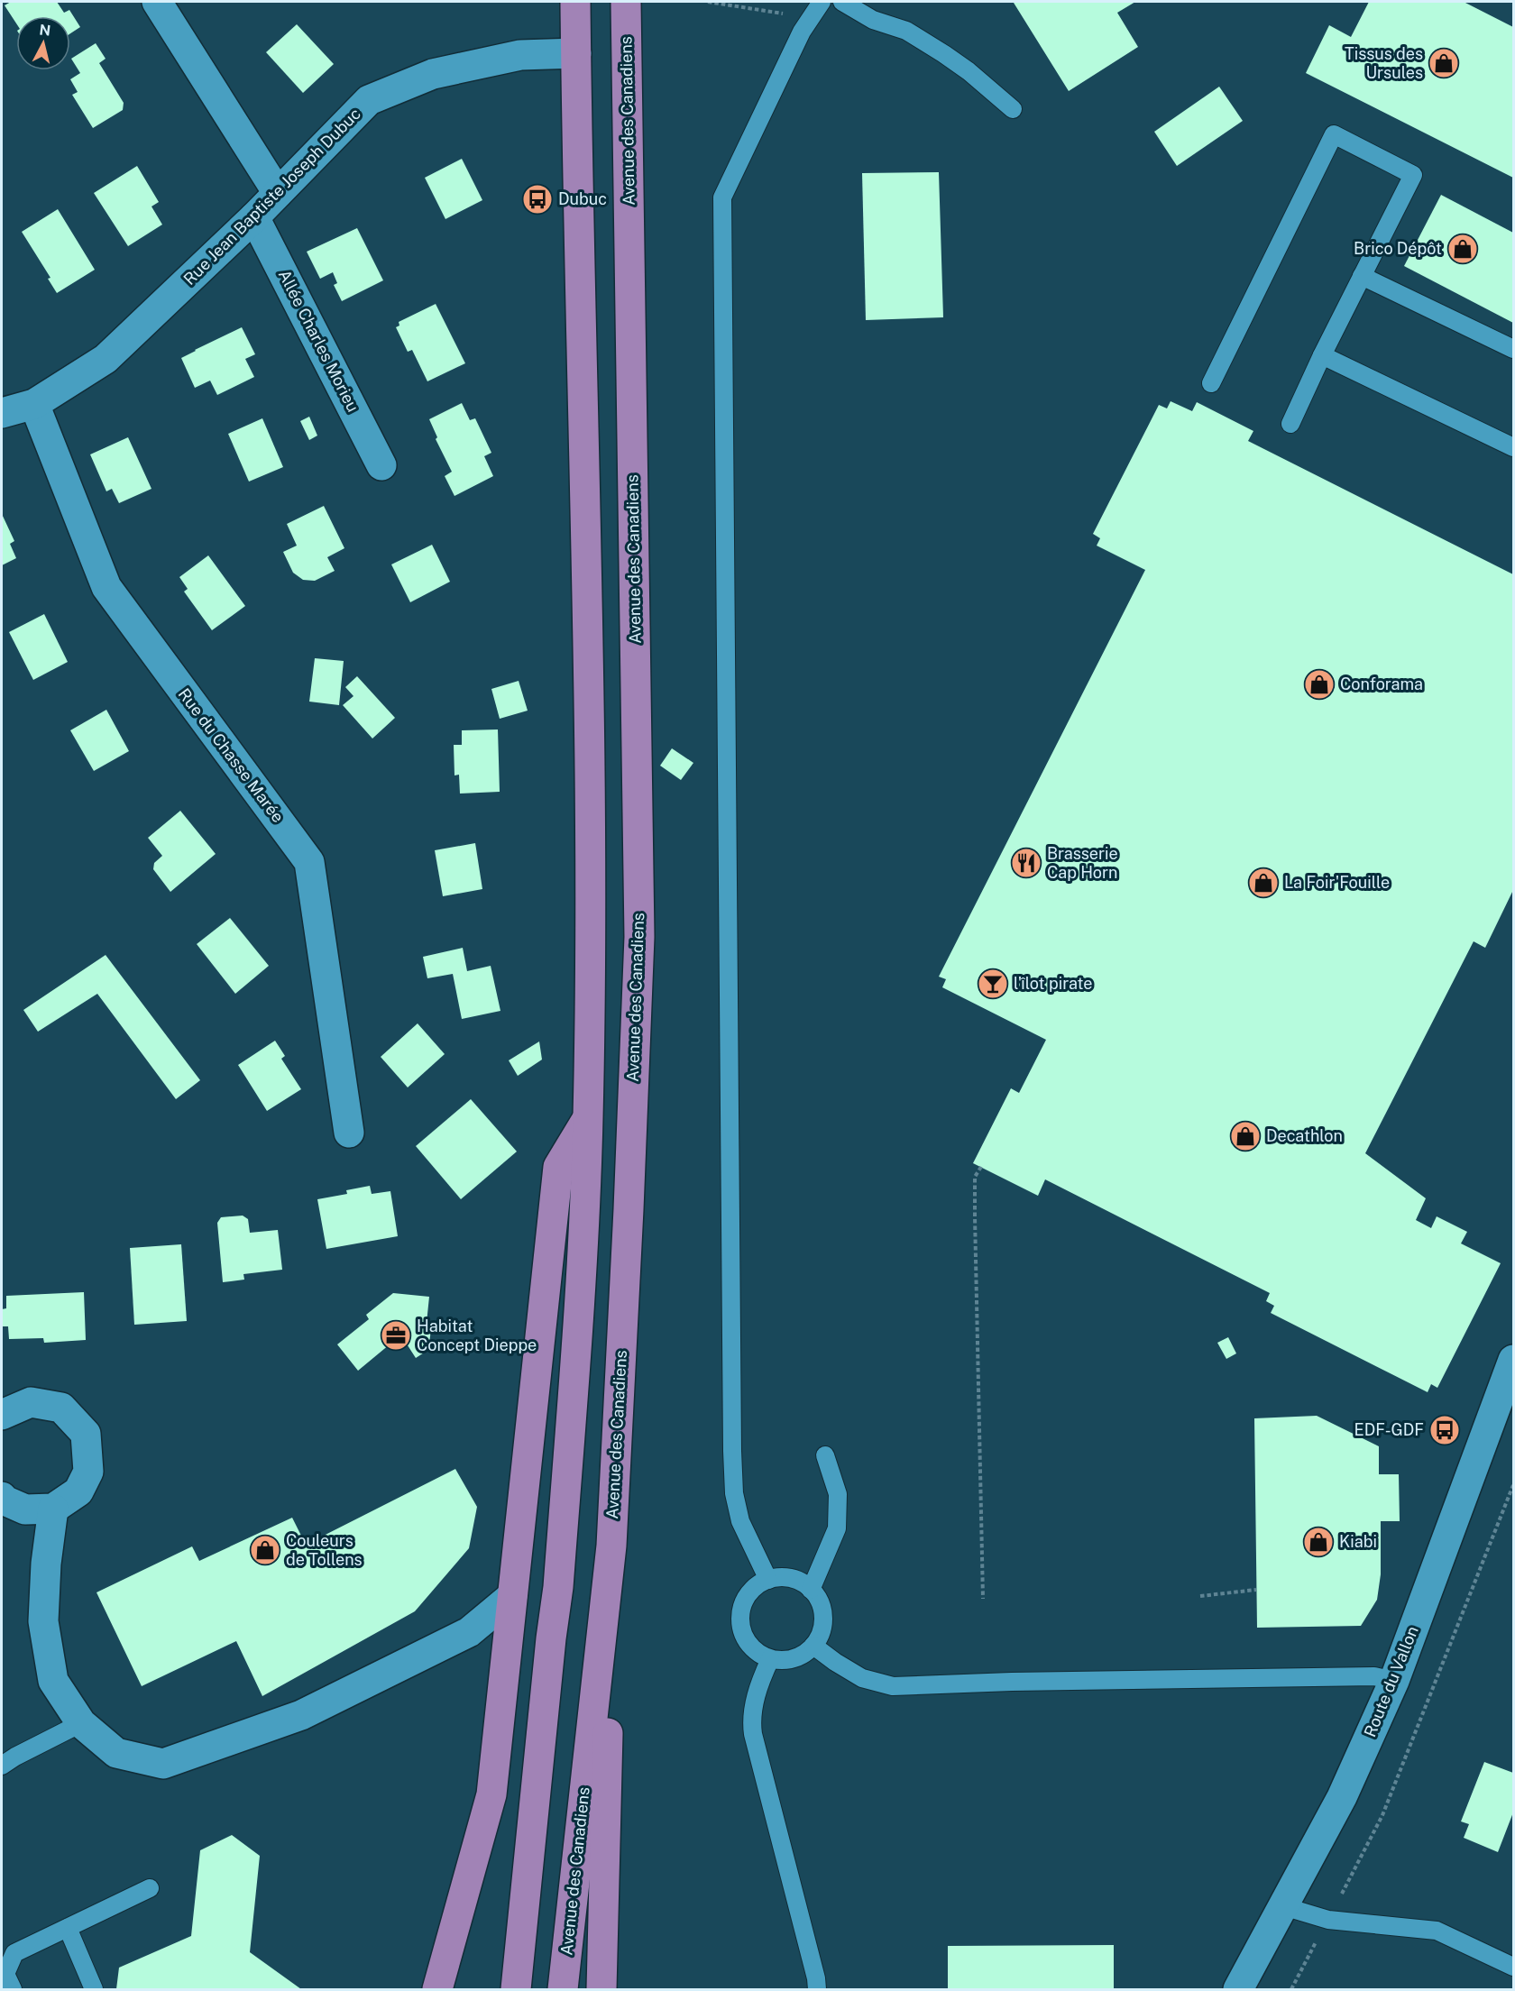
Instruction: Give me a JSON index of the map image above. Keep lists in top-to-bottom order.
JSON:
{
  "streets": {
    "main road": ["Avenue des Canadiens"],
    "street": [
      "Rue Jean Baptiste Joseph Dubuc",
      "Allée Charles Morieu",
      "Rue du Chasse Marée",
      "Route du Vallon"
    ]
  },
  "crossings": [
    ["Rue Jean Baptiste Joseph Dubuc", "Allée Charles Morieu"],
    ["Rue Jean Baptiste Joseph Dubuc", "Rue du Chasse Marée"]
  ],
  "places": {
    "shop": [
      "Tissus des Ursules",
      "Brico Dépôt",
      "Conforama",
      "La Foir'Fouille",
      "Decathlon",
      "Kiabi",
      "Couleurs de Tollens"
    ],
    "bus stop": ["Dubuc", "EDF-GDF"],
    "restaurant": ["Brasserie Cap Horn"],
    "bar": ["l'îlot pirate"],
    "office": ["Habitat Concept Dieppe"]
  },
  "north": "top"
}
